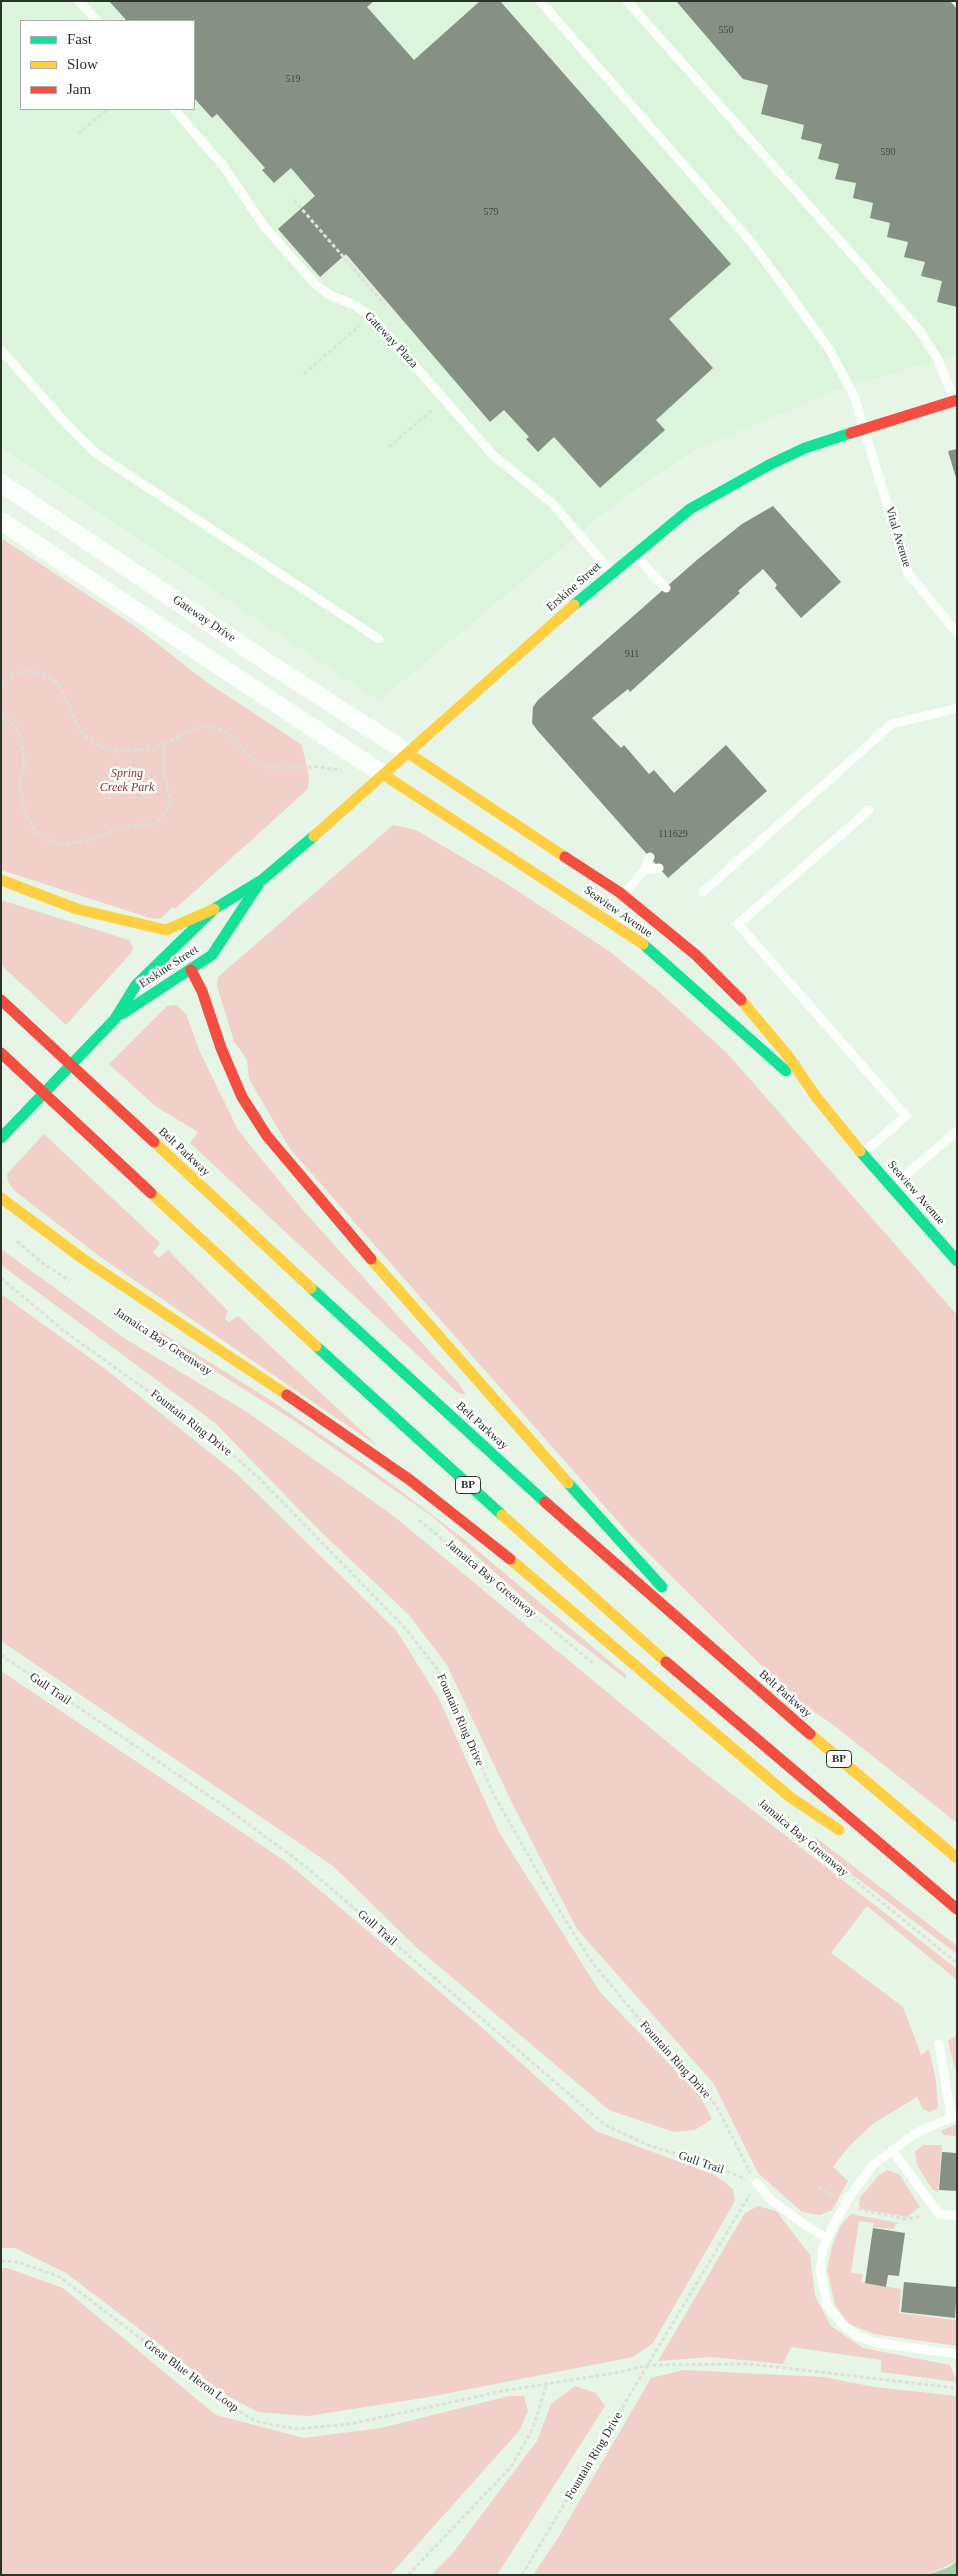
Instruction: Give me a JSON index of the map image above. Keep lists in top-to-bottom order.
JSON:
{
  "streets": {
    "main road": [
      "Erskine Street",
      "Seaview Avenue",
      "Belt Parkway",
      "BP"
    ],
    "street": ["Gateway Drive"],
    "lane": ["Gateway Plaza", "Vital Avenue"],
    "path": [
      "Jamaica Bay Greenway",
      "Fountain Ring Drive",
      "Gull Trail",
      "Great Blue Heron Loop"
    ]
  },
  "crossings": [
    ["Gateway Plaza", "Erskine Street"],
    ["Vital Avenue", "Erskine Street"],
    ["Erskine Street", "Gateway Drive"],
    ["Erskine Street", "Seaview Avenue"],
    ["Gateway Drive", "Seaview Avenue"],
    ["Fountain Ring Drive", "Gull Trail"],
    ["Fountain Ring Drive", "Great Blue Heron Loop"]
  ],
  "parks": ["Spring Creek Park"],
  "house_numbers": [
    "550",
    "519",
    "590",
    "579",
    "911",
    "111629"
  ],
  "legend": ["Fast", "Slow", "Jam"]
}
